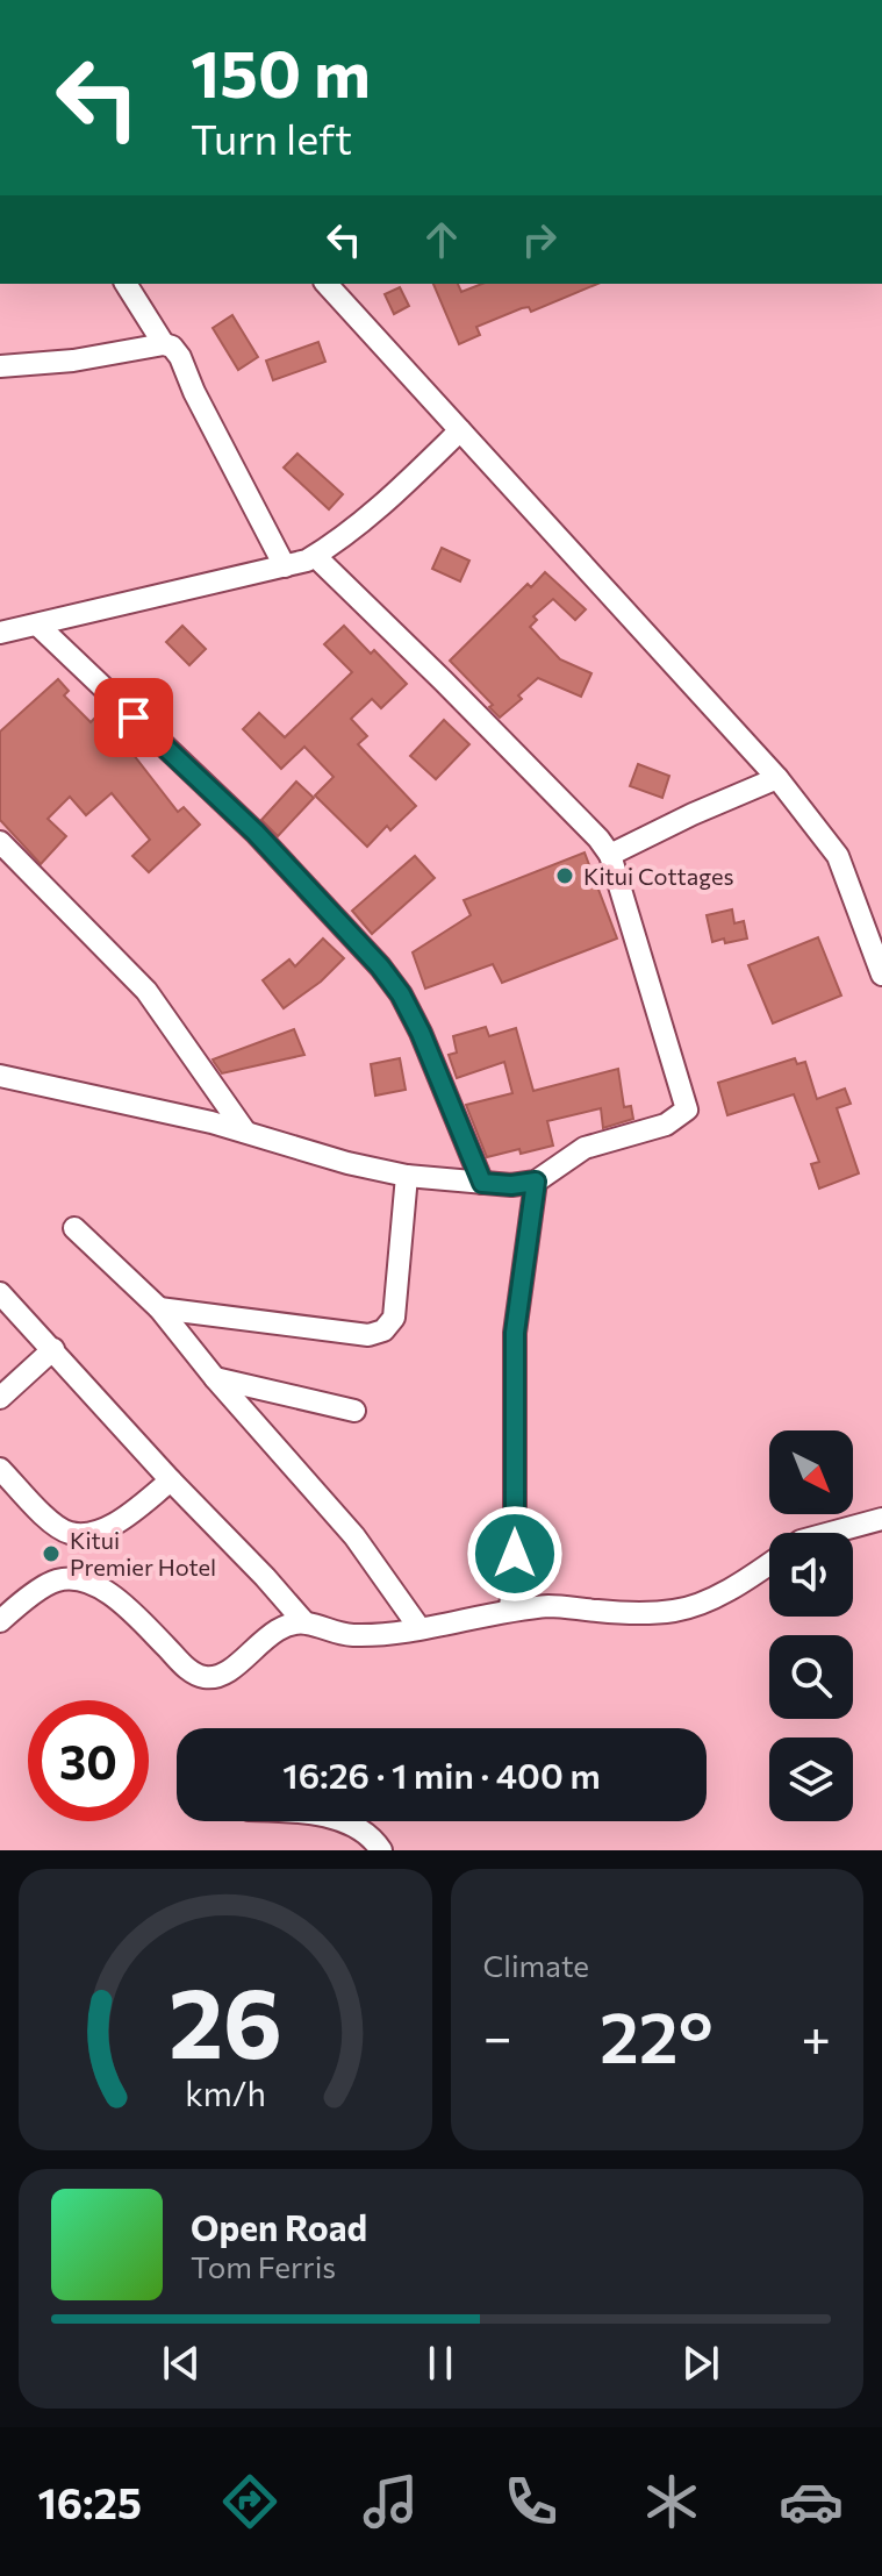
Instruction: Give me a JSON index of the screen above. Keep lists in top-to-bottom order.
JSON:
{
  "places": ["Kitui Cottages", "Kitui Premier Hotel"],
  "north": "bottom right",
  "page": {
    "turn": ["150 m", "Turn left"],
    "limit": "30",
    "trip": "16:26 · 1 min · 400 m",
    "tile": "Climate",
    "heat": ["−", "22°", "+"],
    "song": ["Open Road", "Tom Ferris"],
    "tabs": "16:25",
    "gauge": ["26", "km/h"]
  }
}
